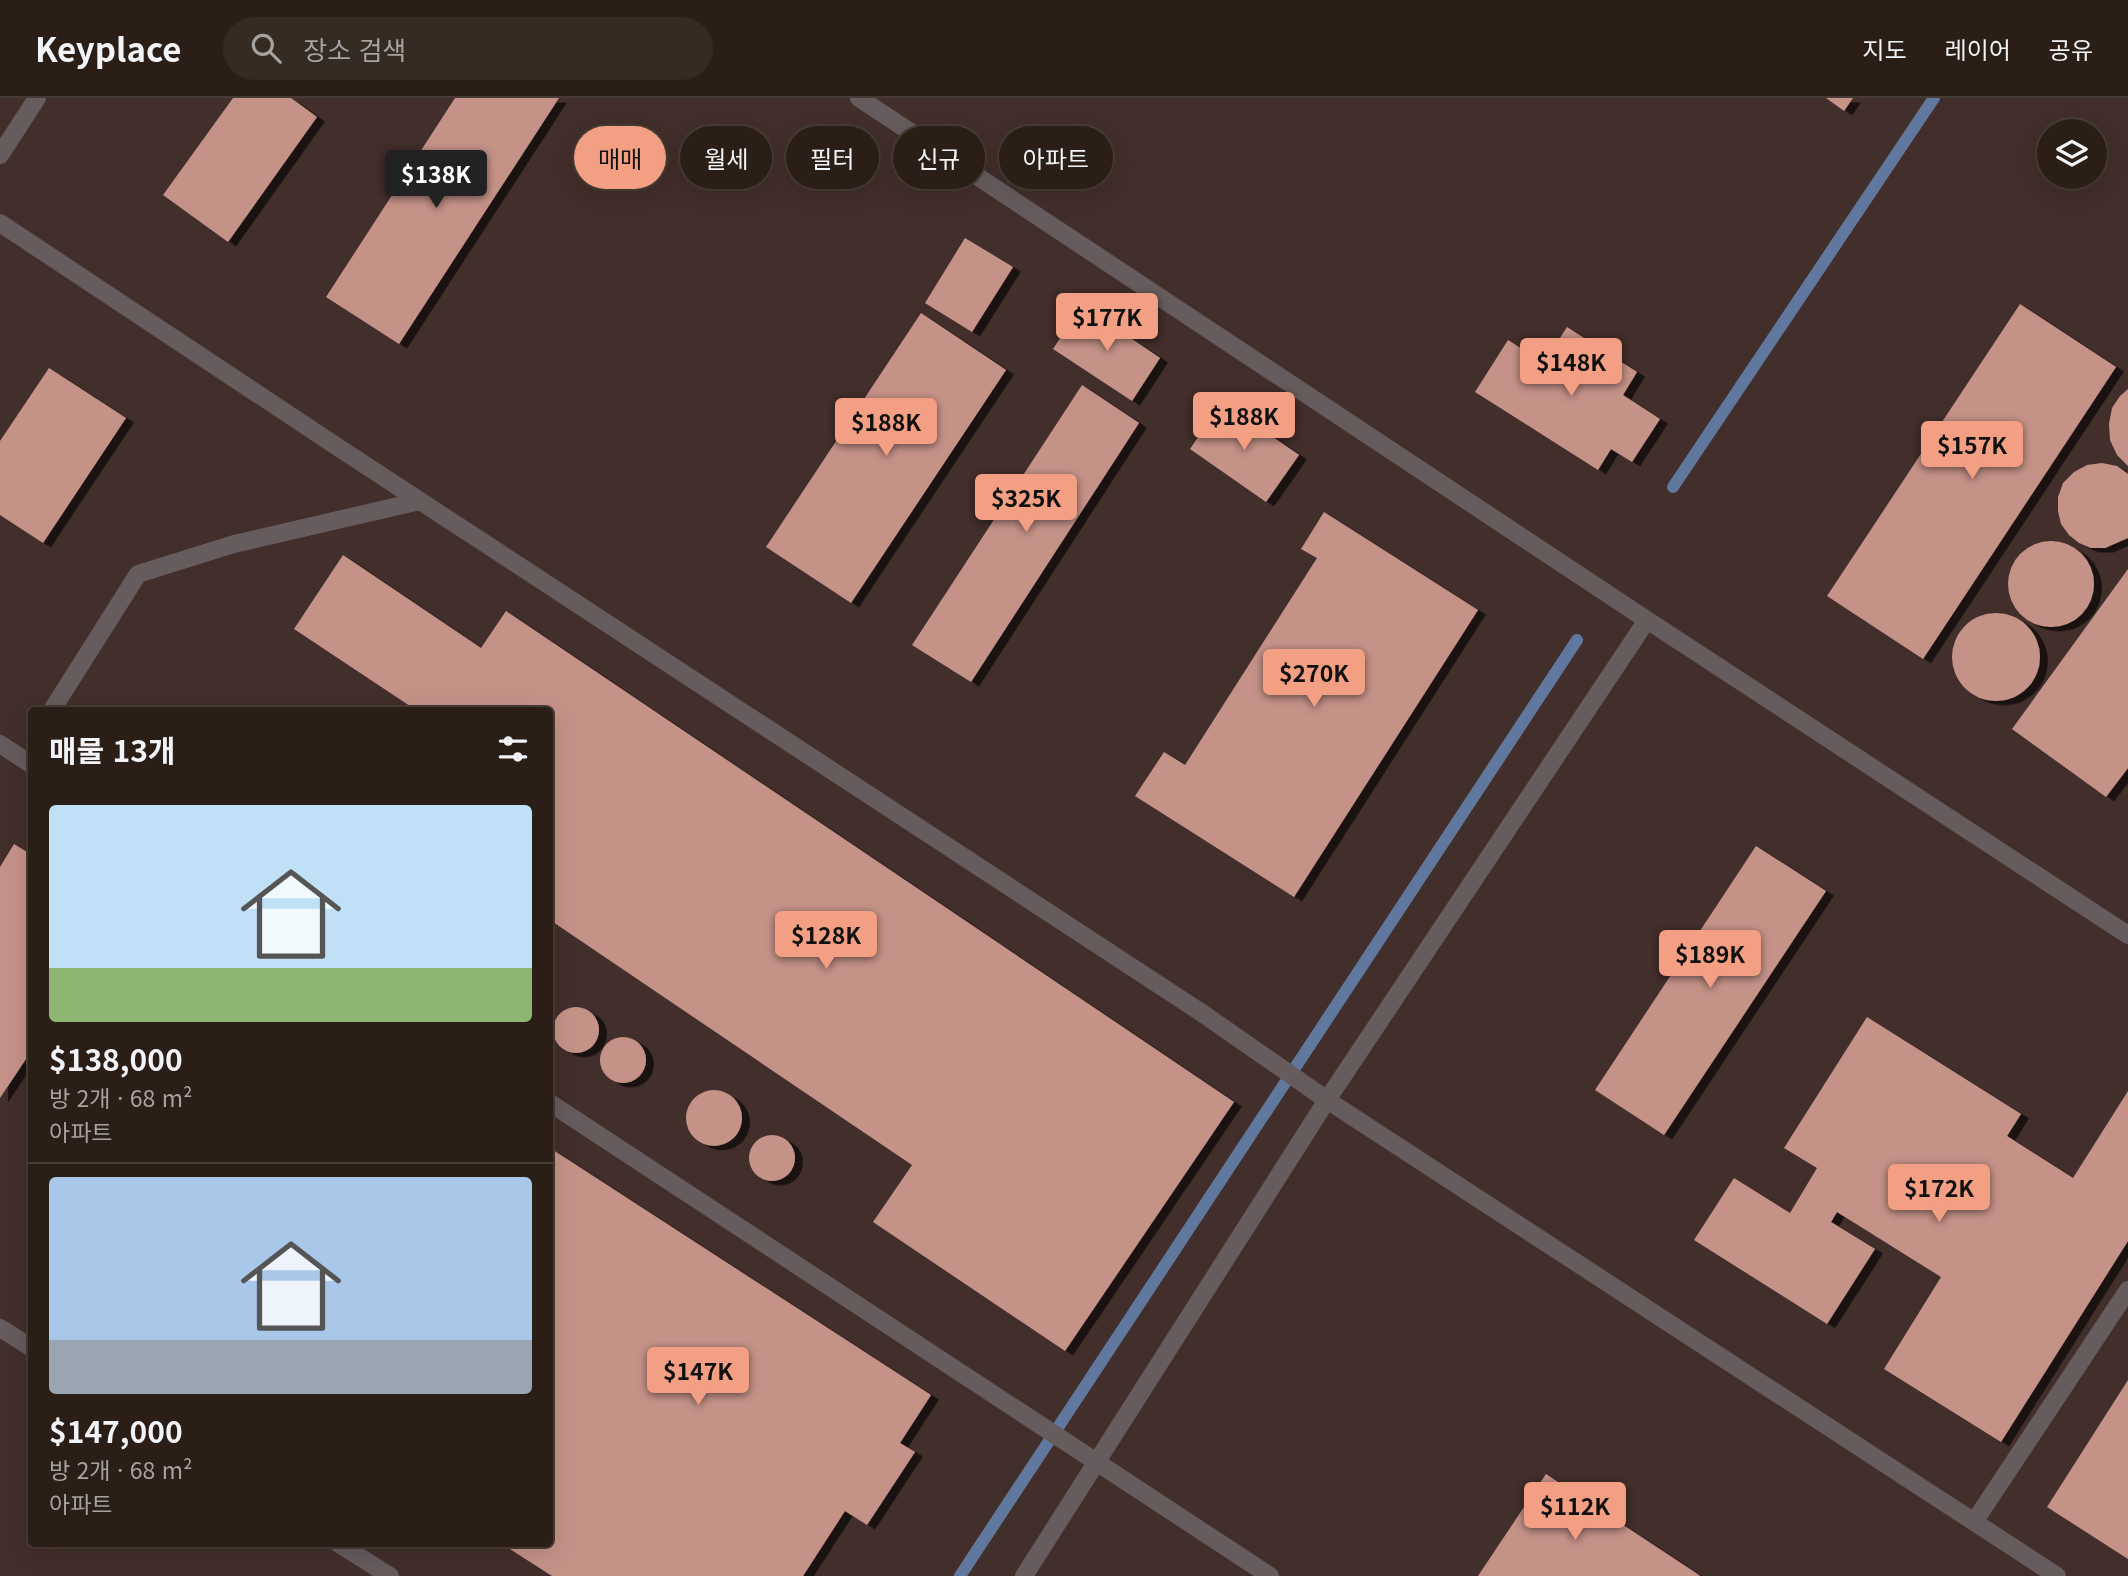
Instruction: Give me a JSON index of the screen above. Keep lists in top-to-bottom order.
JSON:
{
  "page": {
    "header": "Keyplace",
    "search": "장소 검색",
    "nav": ["지도", "레이어", "공유"],
    "chip": [
      "매매",
      "월세",
      "필터",
      "신규",
      "아파트"
    ],
    "price": [
      "$138K",
      "$177K",
      "$148K",
      "$188K",
      "$188K",
      "$157K",
      "$325K",
      "$270K",
      "$128K",
      "$189K",
      "$172K",
      "$147K",
      "$112K"
    ],
    "heading": "매물 13개",
    "list": [
      {
        "name": "$138,000",
        "note": "방 2개 · 68 m² · 아파트"
      },
      {
        "name": "$147,000",
        "note": "방 2개 · 68 m² · 아파트"
      }
    ]
  }
}
